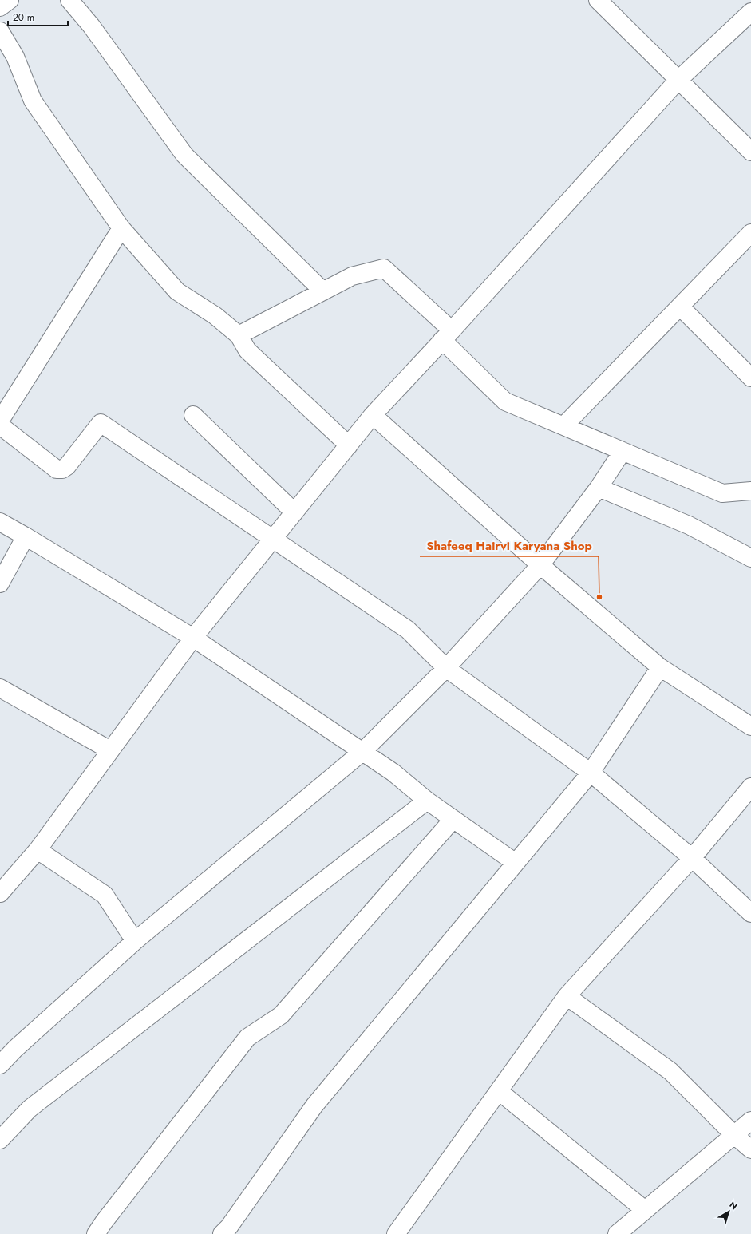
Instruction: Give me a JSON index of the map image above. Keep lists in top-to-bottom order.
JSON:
{
  "places": ["Shafeeq Hairvi Karyana Shop"],
  "scale_bar": "20 m",
  "north": "top right"
}
